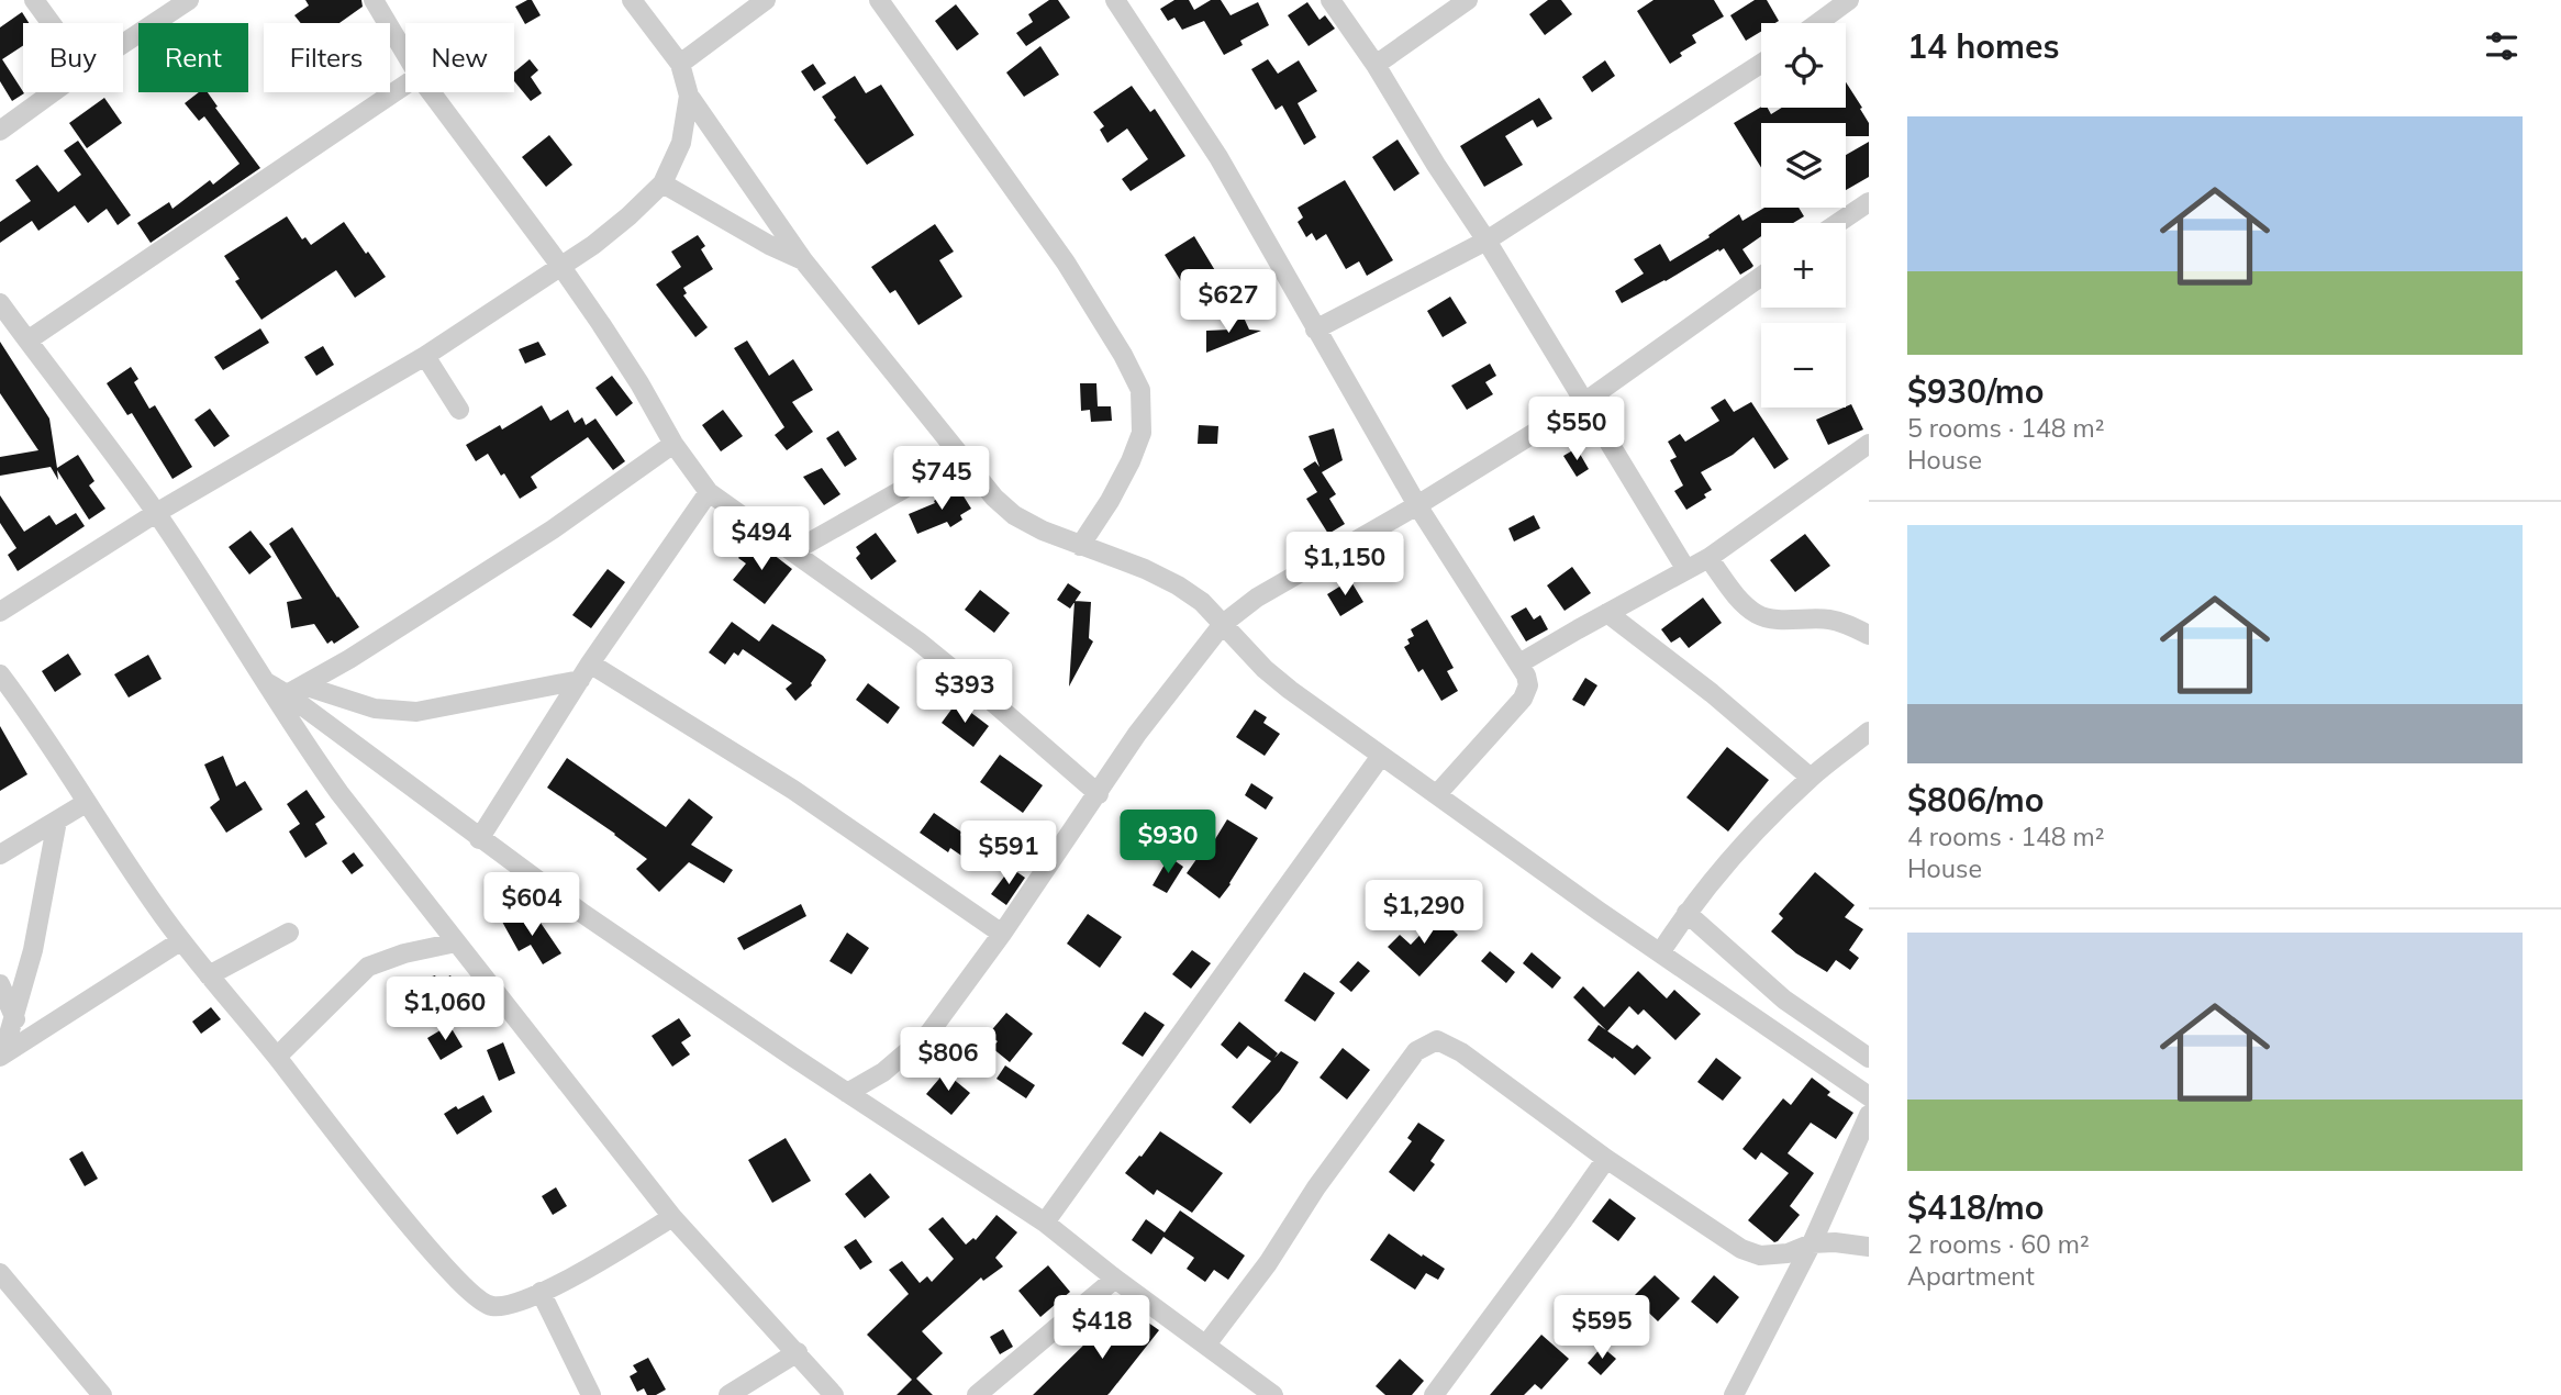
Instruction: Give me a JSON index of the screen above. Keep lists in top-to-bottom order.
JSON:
{
  "page": {
    "heading": "14 homes",
    "map_buttons": ["+", "−"],
    "chip": [
      "Buy",
      "Rent",
      "Filters",
      "New"
    ],
    "list": [
      {
        "name": "$930/mo",
        "note": "5 rooms · 148 m² · House"
      },
      {
        "name": "$806/mo",
        "note": "4 rooms · 148 m² · House"
      },
      {
        "name": "$418/mo",
        "note": "2 rooms · 60 m² · Apartment"
      }
    ],
    "price": [
      "$627",
      "$550",
      "$745",
      "$494",
      "$1,150",
      "$393",
      "$930",
      "$591",
      "$604",
      "$1,290",
      "$1,060",
      "$806",
      "$418",
      "$595"
    ]
  }
}
